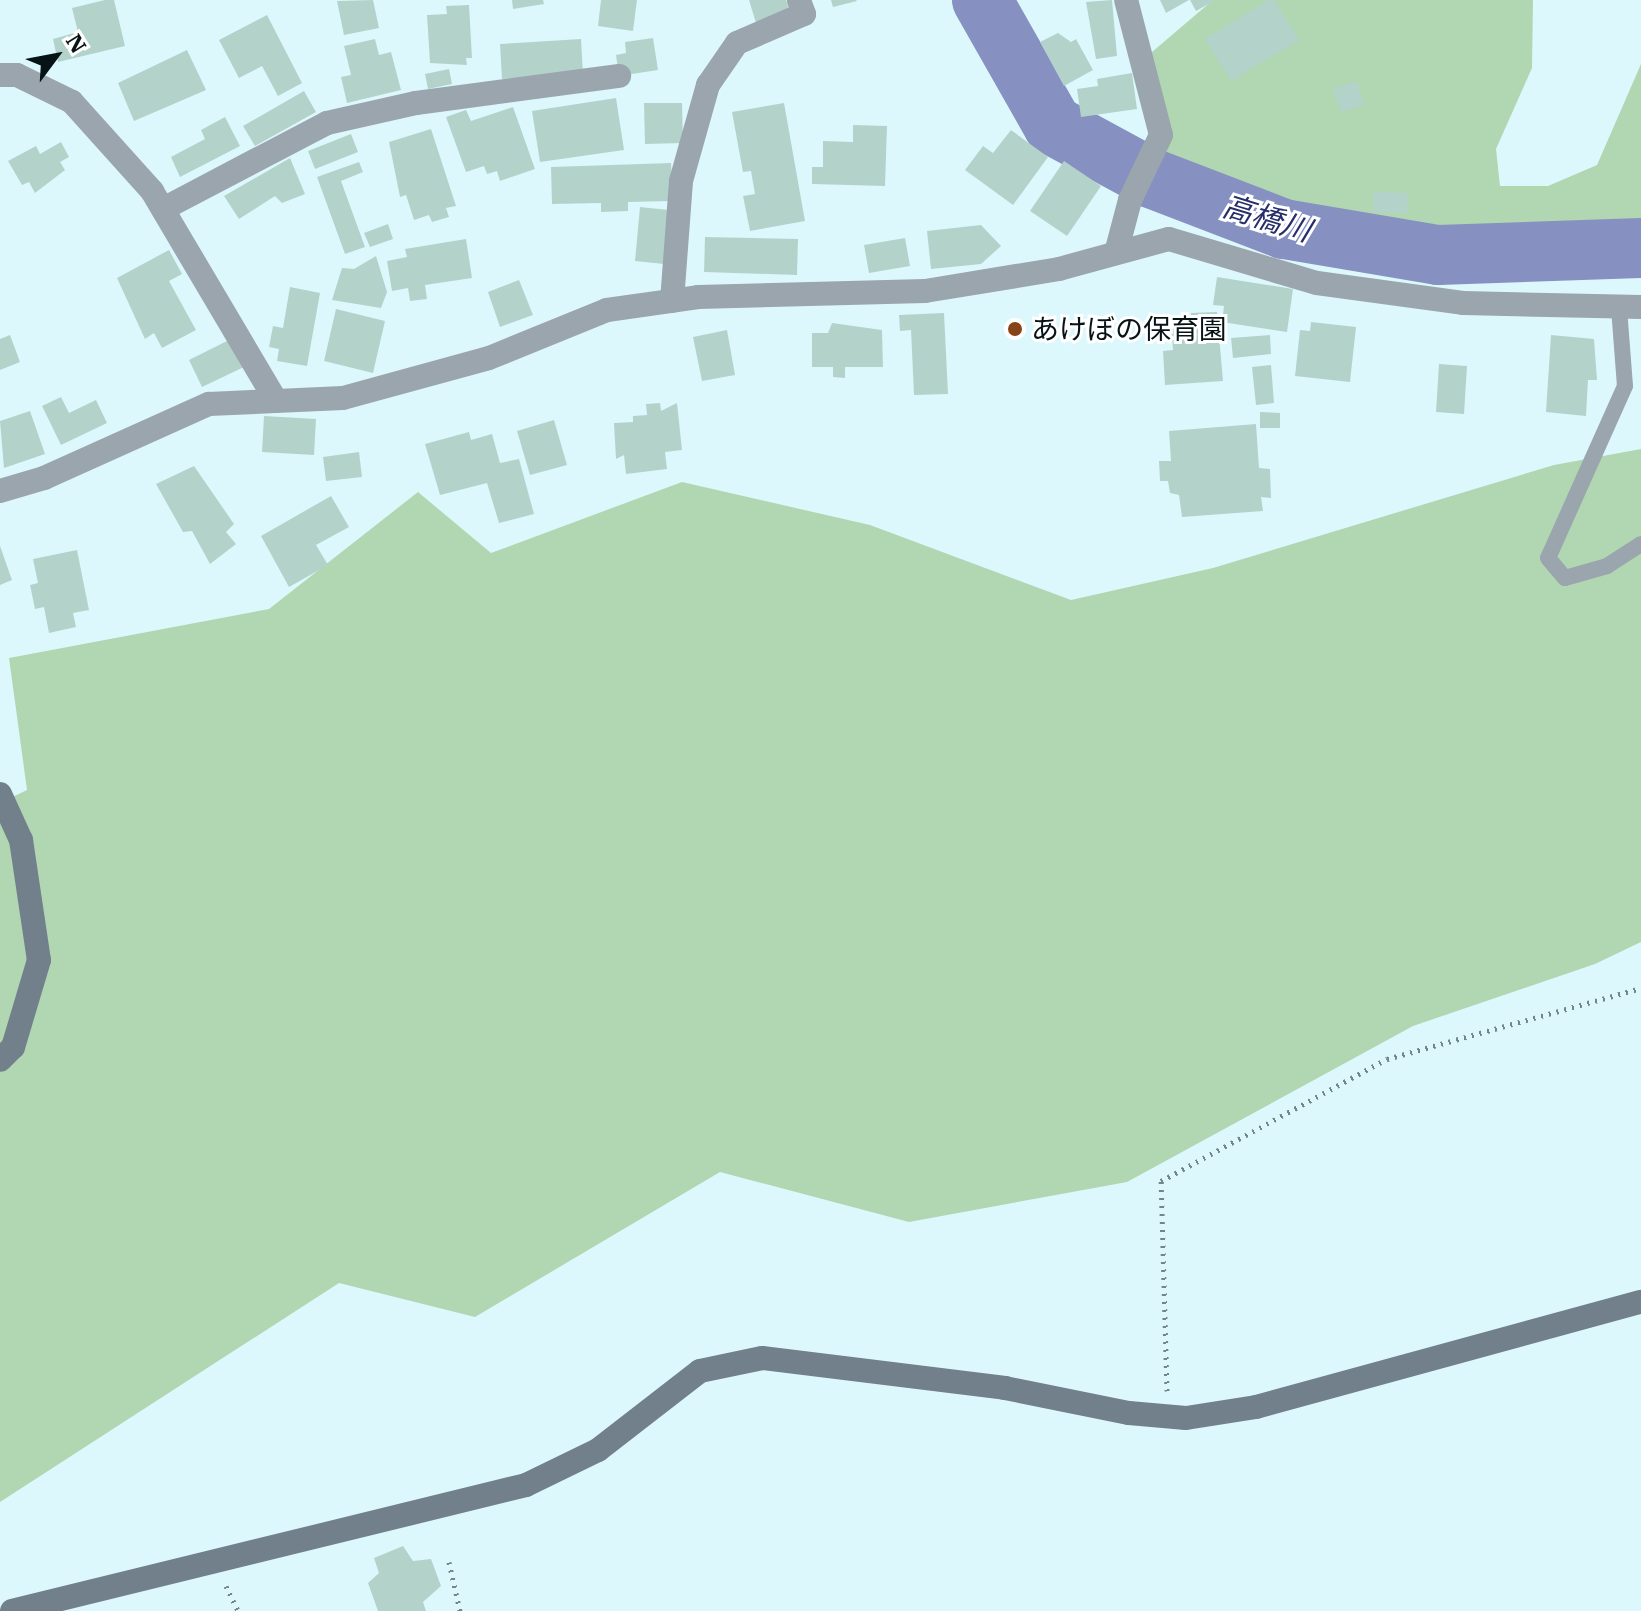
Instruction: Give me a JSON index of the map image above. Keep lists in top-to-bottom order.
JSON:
{
  "water": ["高橋川"],
  "places": ["あけぼの保育園"],
  "north": "top right"
}
